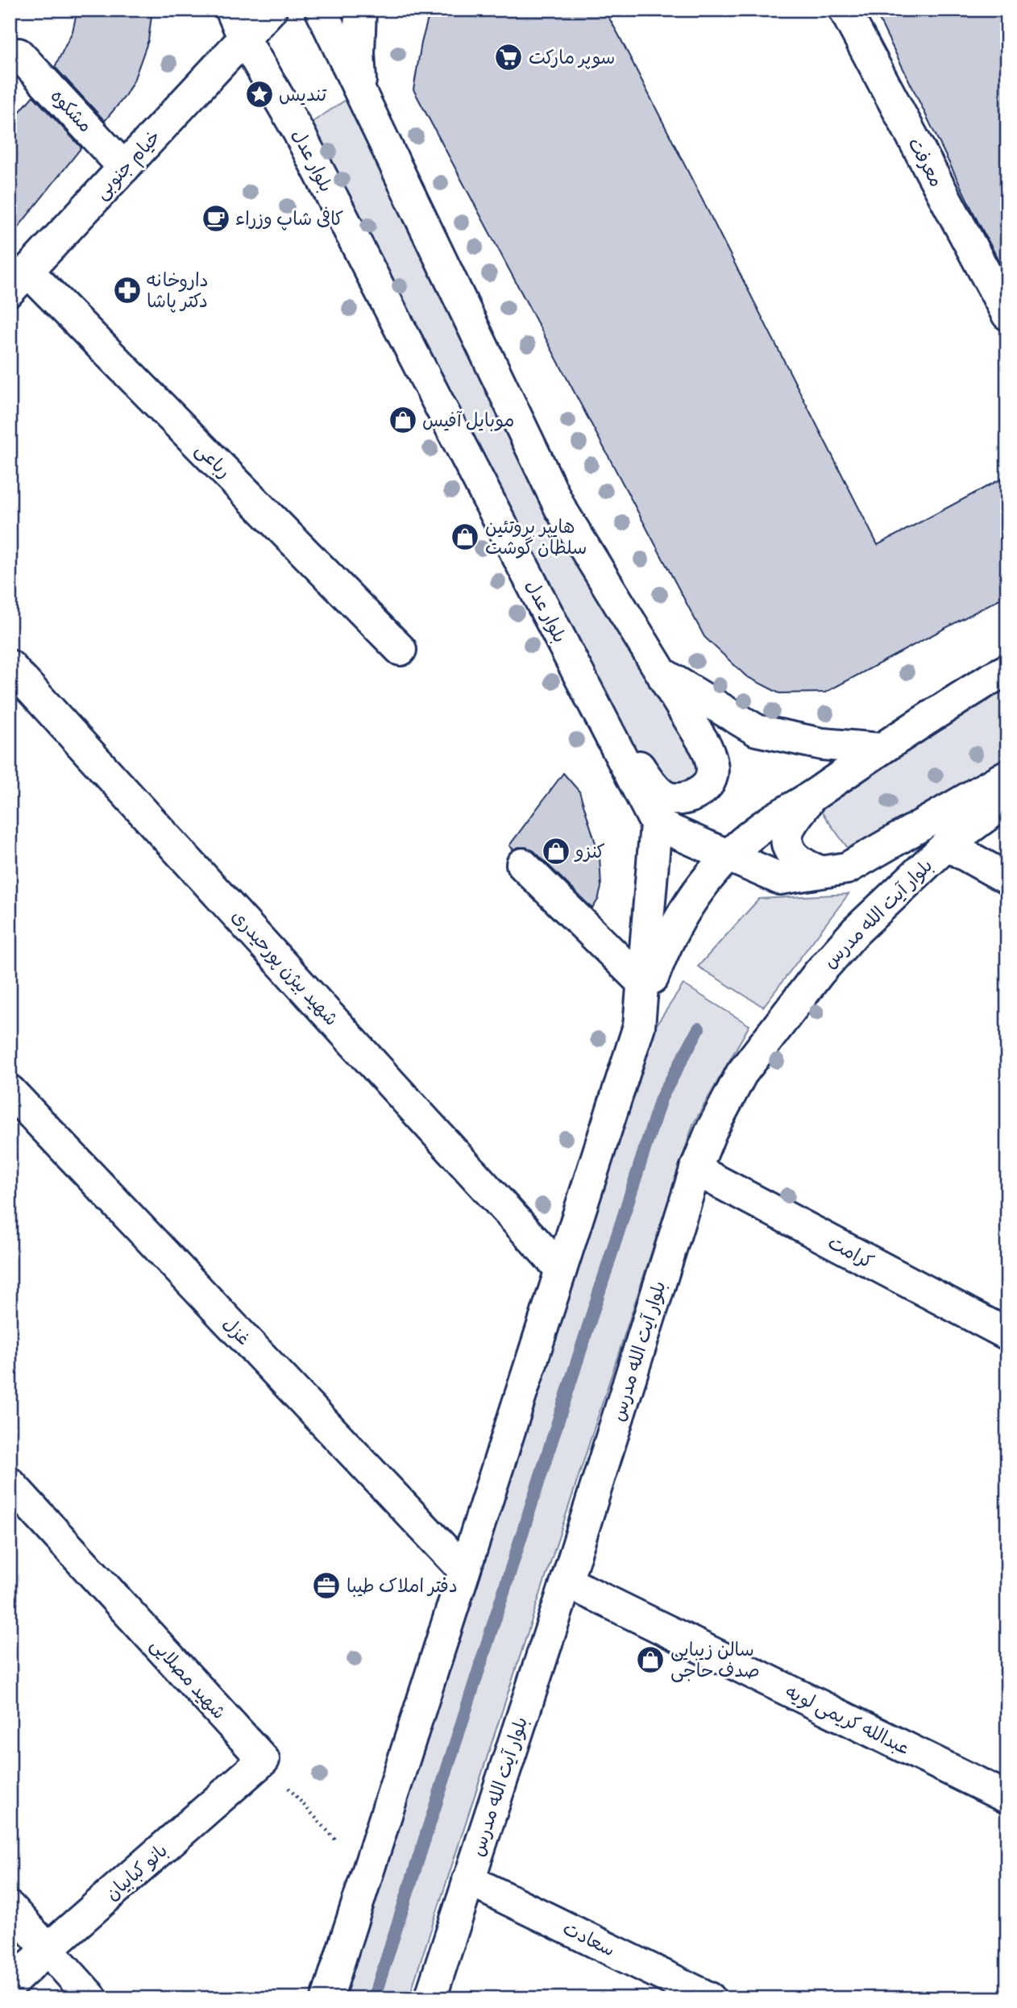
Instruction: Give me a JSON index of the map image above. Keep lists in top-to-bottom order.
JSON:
{
  "streets": {
    "main road": [
      "مشکوه",
      "بلوار عدل",
      "معرفت",
      "خیام جنوبی",
      "رباعی",
      "بلوار آیت الله مدرس",
      "شهید بیژن پورحیدری",
      "کرامت",
      "غزل",
      "شهید مصلایی",
      "عبدالله کریمی لویه",
      "بانو کبابیان",
      "سعادت"
    ]
  },
  "crossings": [
    ["مشکوه", "خیام جنوبی"],
    ["بلوار عدل", "خیام جنوبی"],
    ["بلوار عدل", "بلوار آیت الله مدرس"],
    ["خیام جنوبی", "رباعی"],
    ["بلوار آیت الله مدرس", "کرامت"],
    ["بلوار آیت الله مدرس", "عبدالله کریمی لویه"],
    ["بلوار آیت الله مدرس", "سعادت"],
    ["شهید مصلایی", "بانو کبابیان"]
  ],
  "places": {
    "supermarket": ["سوپر مارکت"],
    "place": ["تندیس"],
    "cafe": ["کافی شاپ وزراء"],
    "pharmacy": ["داروخانه دکتر پاشا"],
    "shop": [
      "موبایل آفیس",
      "هایپر پروتئین سلطان گوشت",
      "کنزو",
      "سالن زیبایی صدف حاجی"
    ],
    "office": ["دفتر املاک طیبا"]
  }
}
